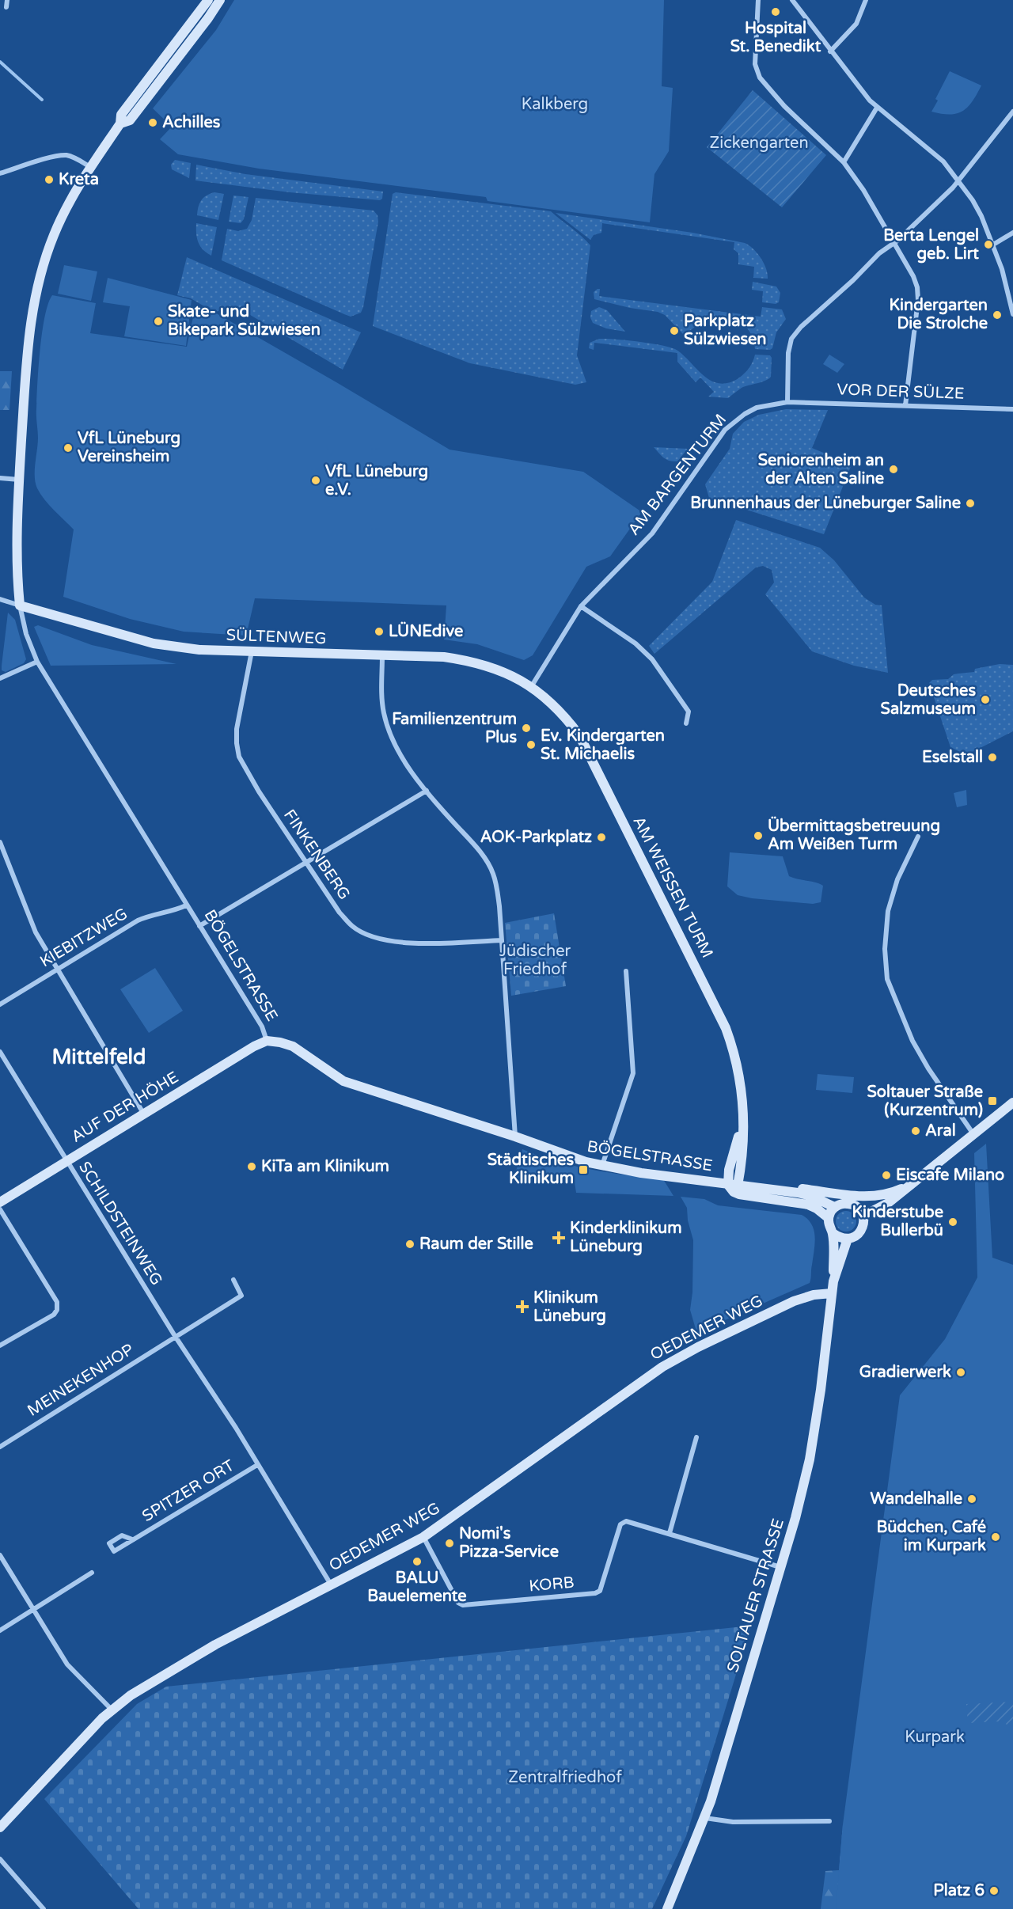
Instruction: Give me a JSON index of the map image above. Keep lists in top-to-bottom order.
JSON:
{
  "streets": {
    "street": [
      "VOR DER SÜLZE",
      "AM BARGENTURM",
      "SÜLTENWEG",
      "FINKENBERG",
      "AM WEISSEN TURM",
      "KIEBITZWEG",
      "BÖGELSTRASSE",
      "AUF DER HÖHE",
      "SCHILDSTEINWEG",
      "OEDEMER WEG",
      "MEINEKENHOP",
      "SPITZER ORT",
      "KORB",
      "SOLTAUER STRASSE"
    ]
  },
  "crossings": [
    ["VOR DER SÜLZE", "AM BARGENTURM"],
    ["AM BARGENTURM", "SÜLTENWEG"],
    ["AM BARGENTURM", "AM WEISSEN TURM"],
    ["SÜLTENWEG", "FINKENBERG"],
    ["SÜLTENWEG", "AM WEISSEN TURM"],
    ["SÜLTENWEG", "BÖGELSTRASSE"],
    ["AM WEISSEN TURM", "BÖGELSTRASSE"],
    ["KIEBITZWEG", "BÖGELSTRASSE"],
    ["BÖGELSTRASSE", "AUF DER HÖHE"],
    ["BÖGELSTRASSE", "SOLTAUER STRASSE"],
    ["AUF DER HÖHE", "SCHILDSTEINWEG"],
    ["SCHILDSTEINWEG", "OEDEMER WEG"],
    ["SCHILDSTEINWEG", "MEINEKENHOP"],
    ["SCHILDSTEINWEG", "SPITZER ORT"],
    ["OEDEMER WEG", "KORB"],
    ["OEDEMER WEG", "SOLTAUER STRASSE"],
    ["KORB", "SOLTAUER STRASSE"]
  ],
  "districts": ["Mittelfeld"],
  "parks": [
    "Kalkberg",
    "Zickengarten",
    "Jüdischer Friedhof",
    "Kurpark",
    "Zentralfriedhof"
  ],
  "places": {
    "other": [
      "Hospital St. Benedikt",
      "Achilles",
      "Kreta",
      "Berta Lengel geb. Lirt",
      "Kindergarten Die Strolche",
      "Skate- und Bikepark Sülzwiesen",
      "Parkplatz Sülzwiesen",
      "VfL Lüneburg Vereinsheim",
      "Seniorenheim an der Alten Saline",
      "VfL Lüneburg e.V.",
      "Brunnenhaus der Lüneburger Saline",
      "LÜNEdive",
      "Deutsches Salzmuseum",
      "Familienzentrum Plus",
      "Ev. Kindergarten St. Michaelis",
      "Eselstall",
      "Übermittagsbetreuung Am Weißen Turm",
      "AOK-Parkplatz",
      "Aral",
      "KiTa am Klinikum",
      "Eiscafe Milano",
      "Kinderstube Bullerbü",
      "Raum der Stille",
      "Gradierwerk",
      "Wandelhalle",
      "Büdchen, Café im Kurpark",
      "Nomi's Pizza-Service",
      "BALU Bauelemente",
      "Platz 6"
    ],
    "transit": ["Soltauer Straße (Kurzentrum)", "Städtisches Klinikum"],
    "health": ["Kinderklinikum Lüneburg", "Klinikum Lüneburg"]
  }
}
